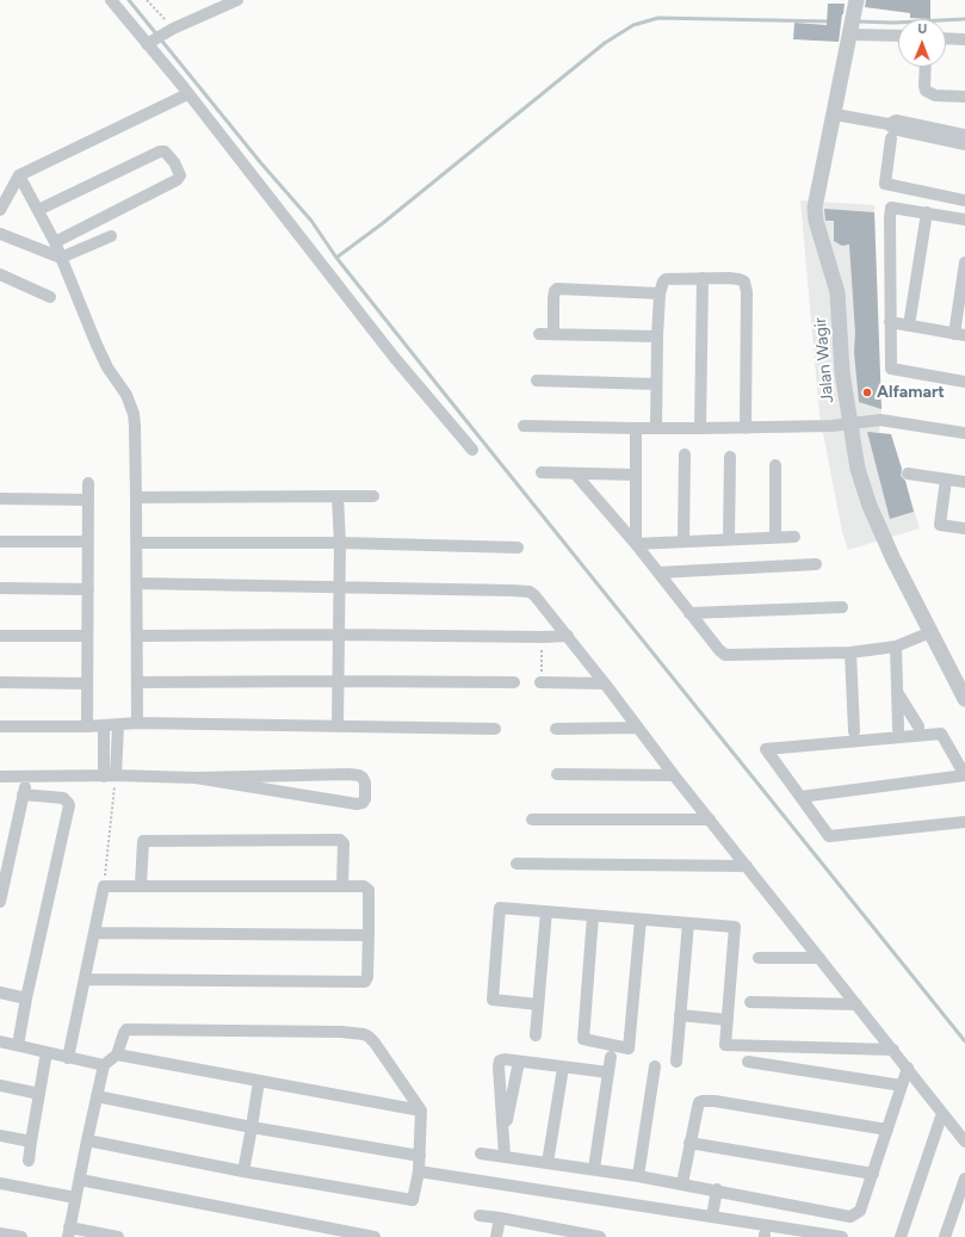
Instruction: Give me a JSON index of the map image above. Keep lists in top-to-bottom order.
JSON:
{
  "streets": {
    "street": ["Jalan Wagir"]
  },
  "places": ["Alfamart"],
  "north": "top"
}
